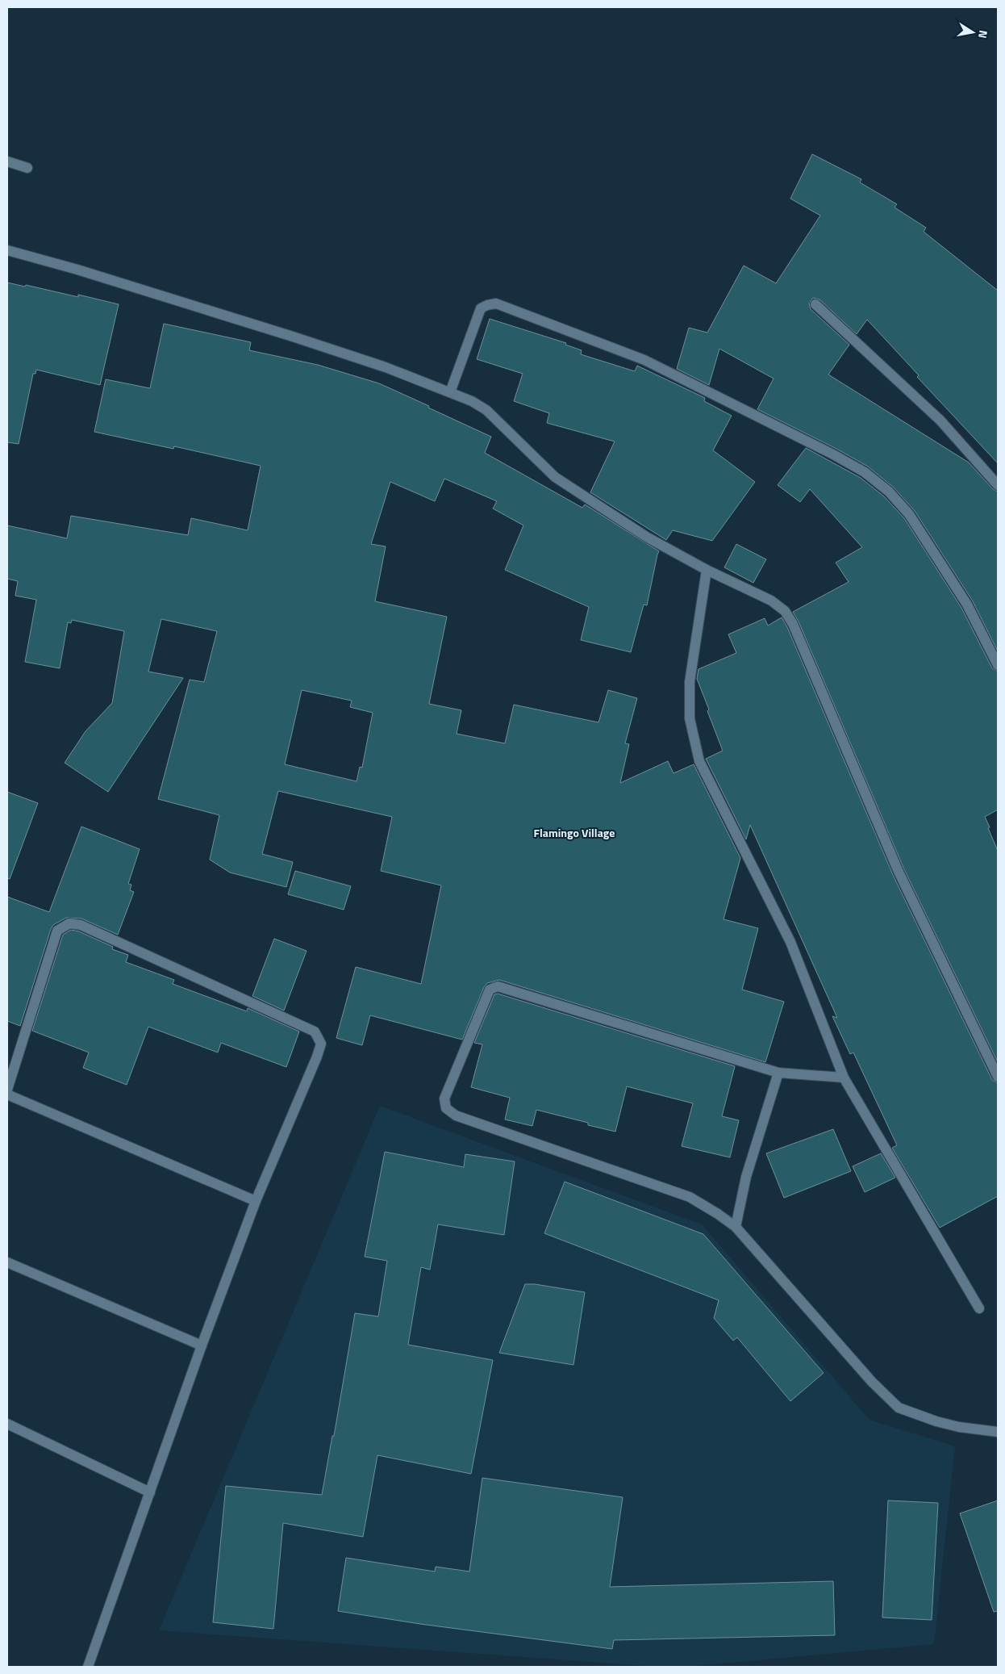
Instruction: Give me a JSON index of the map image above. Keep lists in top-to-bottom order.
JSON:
{
  "districts": ["Flamingo Village"],
  "north": "right"
}
